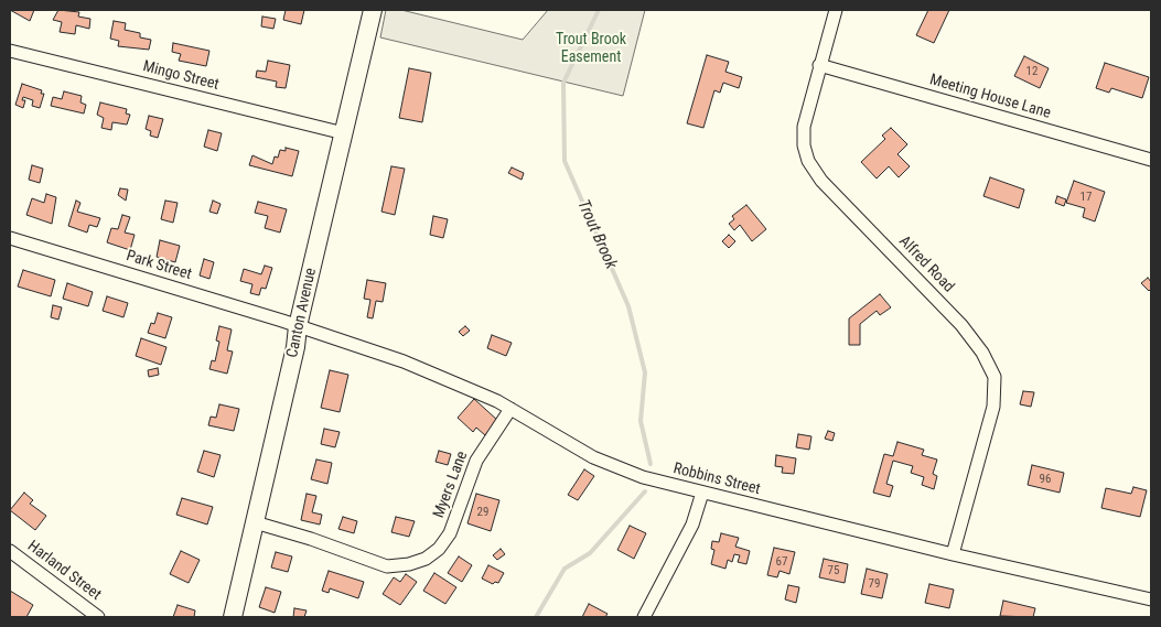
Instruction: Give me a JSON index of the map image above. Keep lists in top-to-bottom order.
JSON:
{
  "streets": {
    "main road": ["Canton Avenue"],
    "street": [
      "Mingo Street",
      "Meeting House Lane",
      "Alfred Road",
      "Park Street",
      "Robbins Street",
      "Myers Lane",
      "Harland Street"
    ]
  },
  "crossings": [
    ["Mingo Street", "Canton Avenue"],
    ["Meeting House Lane", "Alfred Road"],
    ["Alfred Road", "Robbins Street"],
    ["Park Street", "Canton Avenue"],
    ["Park Street", "Robbins Street"],
    ["Canton Avenue", "Robbins Street"],
    ["Canton Avenue", "Myers Lane"],
    ["Robbins Street", "Myers Lane"]
  ],
  "water": ["Trout Brook"],
  "parks": ["Trout Brook Easement"],
  "house_numbers": [
    "12",
    "17",
    "96",
    "29",
    "67",
    "75",
    "79"
  ]
}
